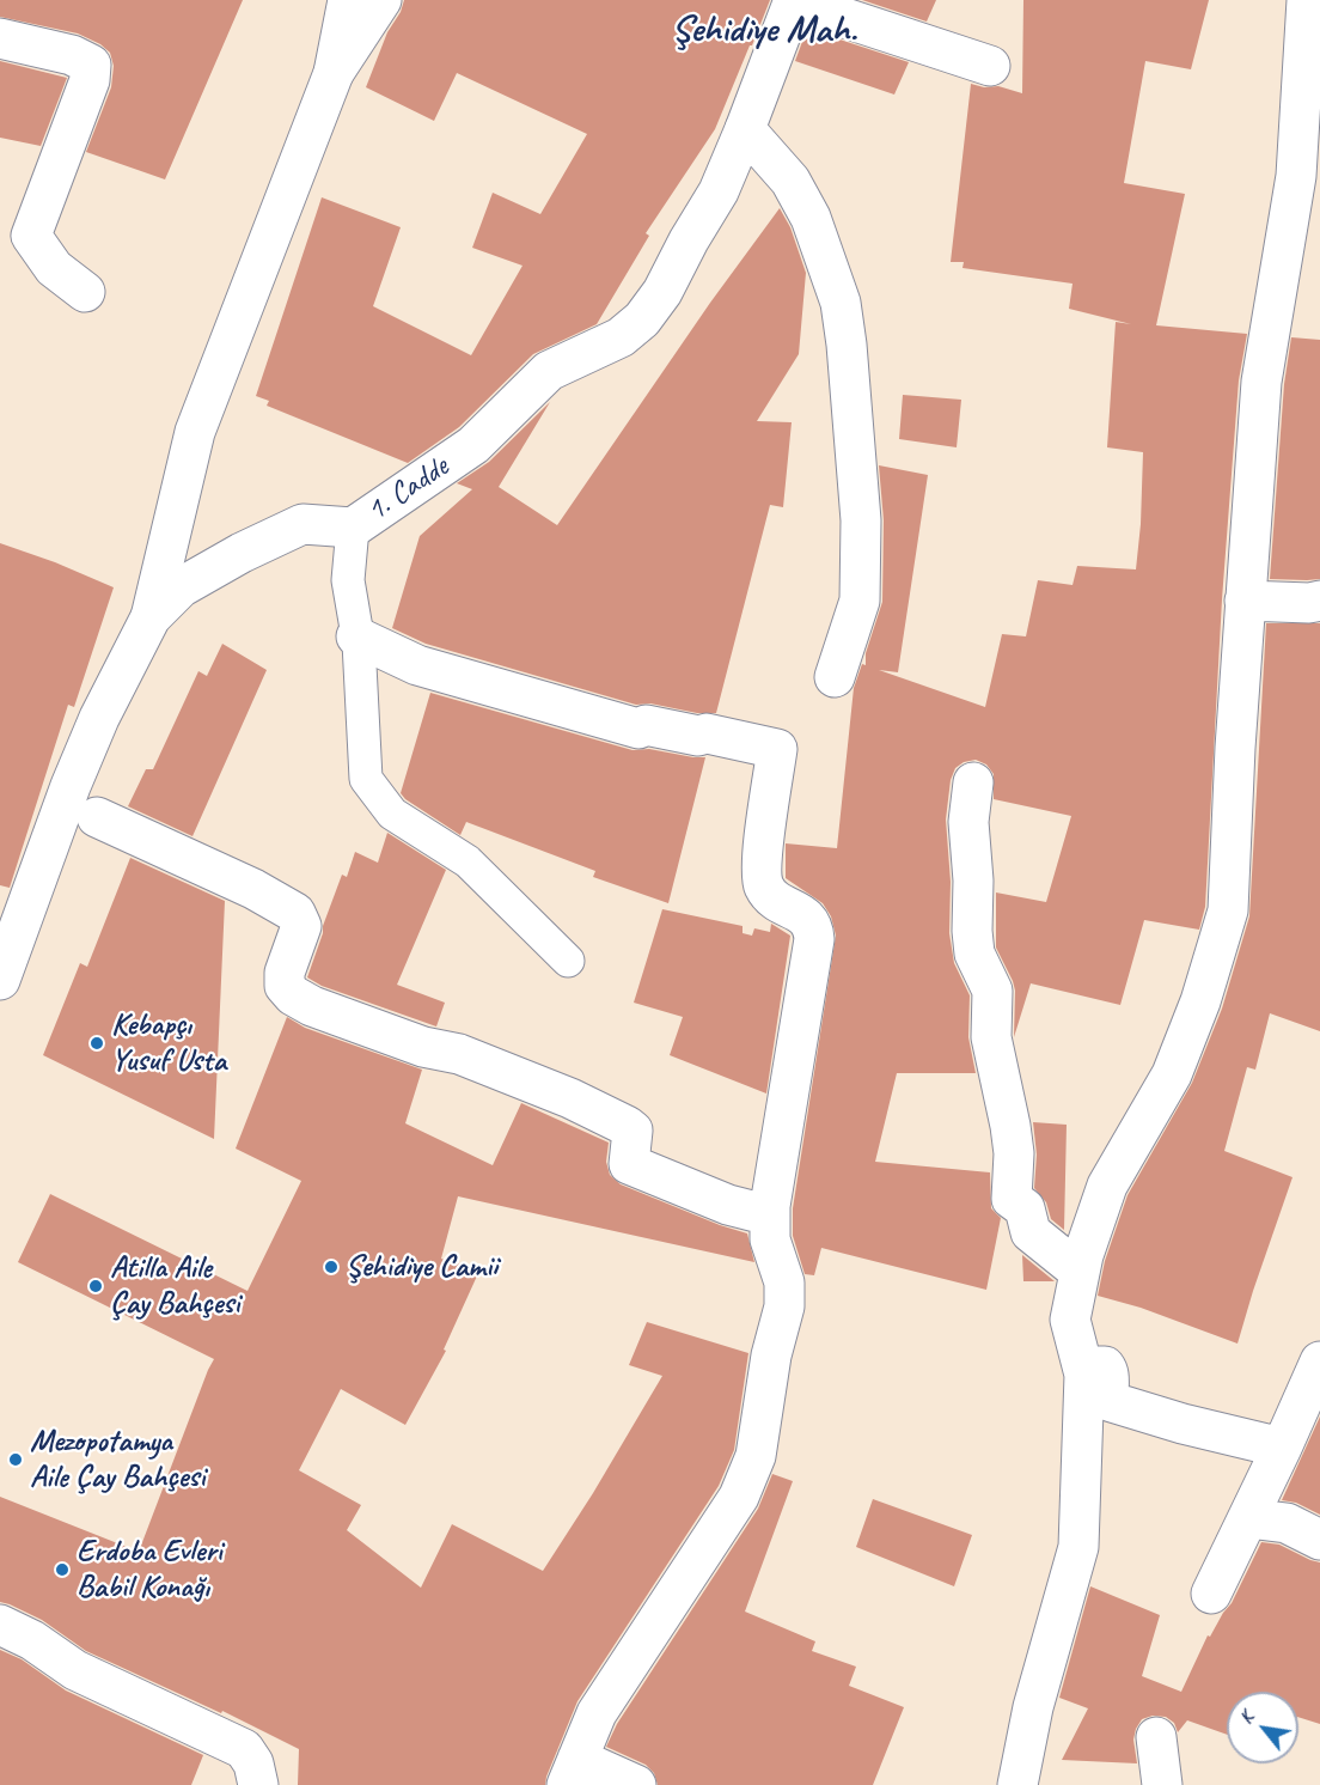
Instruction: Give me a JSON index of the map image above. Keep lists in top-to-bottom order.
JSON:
{
  "streets": {
    "street": ["1. Cadde"]
  },
  "districts": ["Şehidiye Mah."],
  "places": [
    "Kebapçı Yusuf Usta",
    "Şehidiye Camii",
    "Atilla Aile Çay Bahçesi",
    "Mezopotamya Aile Çay Bahçesi",
    "Erdoba Evleri Babil Konağı"
  ],
  "north": "top left"
}
